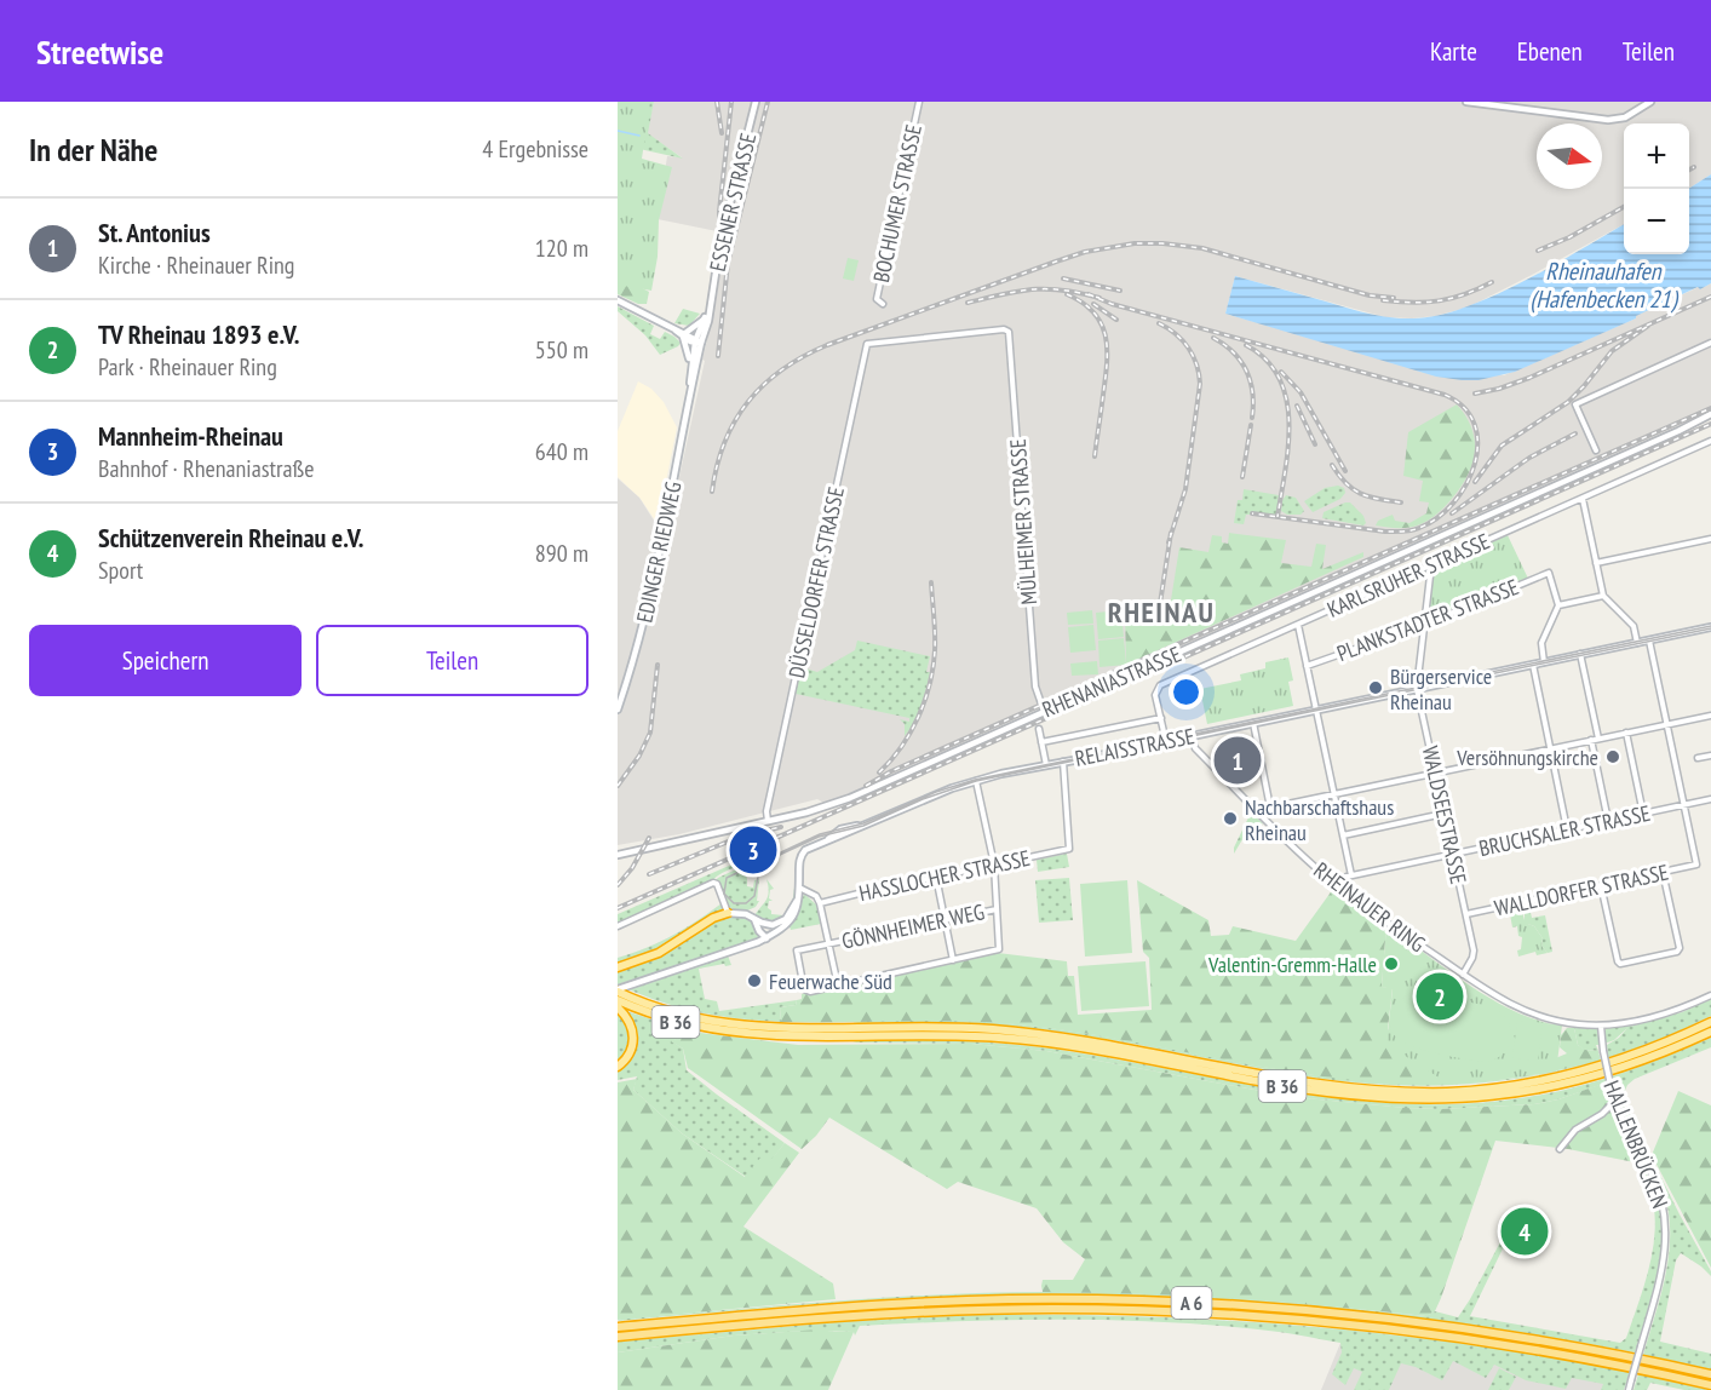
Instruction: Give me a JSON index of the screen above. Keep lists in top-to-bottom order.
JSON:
{
  "streets": {
    "highway": ["B 36", "A 6"],
    "main road": [
      "ESSENER STRASSE",
      "EDINGER RIEDWEG",
      "RHENANIASTRASSE",
      "RELAISSTRASSE"
    ],
    "street": [
      "BOCHUMER STRASSE",
      "MÜLHEIMER STRASSE",
      "KARLSRUHER STRASSE",
      "DÜSSELDORFER STRASSE",
      "PLANKSTADTER STRASSE",
      "WALDSEESTRASSE",
      "BRUCHSALER STRASSE",
      "HASSLOCHER STRASSE",
      "WALLDORFER STRASSE",
      "RHEINAUER RING",
      "GÖNNHEIMER WEG",
      "HALLENBRÜCKEN"
    ]
  },
  "crossings": [
    ["ESSENER STRASSE", "EDINGER RIEDWEG"],
    ["MÜLHEIMER STRASSE", "DÜSSELDORFER STRASSE"],
    ["MÜLHEIMER STRASSE", "RHENANIASTRASSE"],
    ["KARLSRUHER STRASSE", "RELAISSTRASSE"],
    ["KARLSRUHER STRASSE", "WALDSEESTRASSE"],
    ["DÜSSELDORFER STRASSE", "RHENANIASTRASSE"],
    ["PLANKSTADTER STRASSE", "WALDSEESTRASSE"],
    ["RELAISSTRASSE", "WALDSEESTRASSE"],
    ["RELAISSTRASSE", "HASSLOCHER STRASSE"],
    ["RELAISSTRASSE", "RHEINAUER RING"],
    ["RELAISSTRASSE", "B 36"],
    ["WALDSEESTRASSE", "BRUCHSALER STRASSE"],
    ["WALDSEESTRASSE", "WALLDORFER STRASSE"],
    ["WALDSEESTRASSE", "RHEINAUER RING"],
    ["BRUCHSALER STRASSE", "WALLDORFER STRASSE"],
    ["BRUCHSALER STRASSE", "RHEINAUER RING"],
    ["RHEINAUER RING", "HALLENBRÜCKEN"]
  ],
  "districts": ["RHEINAU"],
  "water": ["Rheinauhafen (Hafenbecken 21)"],
  "places": [
    "Bürgerservice Rheinau",
    "Versöhnungskirche",
    "Nachbarschaftshaus Rheinau",
    "Valentin-Gremm-Halle",
    "Feuerwache Süd"
  ],
  "north": "right",
  "page": {
    "header": "Streetwise",
    "nav": ["Karte", "Ebenen", "Teilen"],
    "heading": ["In der Nähe", "4 Ergebnisse"],
    "map_buttons": ["+", "−"],
    "list": [
      {
        "mark": "1",
        "name": "St. Antonius",
        "note": "Kirche · Rheinauer Ring",
        "value": "120 m"
      },
      {
        "mark": "2",
        "name": "TV Rheinau 1893 e.V.",
        "note": "Park · Rheinauer Ring",
        "value": "550 m"
      },
      {
        "mark": "3",
        "name": "Mannheim-Rheinau",
        "note": "Bahnhof · Rhenaniastraße",
        "value": "640 m"
      },
      {
        "mark": "4",
        "name": "Schützenverein Rheinau e.V.",
        "note": "Sport",
        "value": "890 m"
      }
    ],
    "buttons": ["Speichern", "Teilen"],
    "pins": [
      "1",
      "3",
      "2",
      "4"
    ]
  }
}
